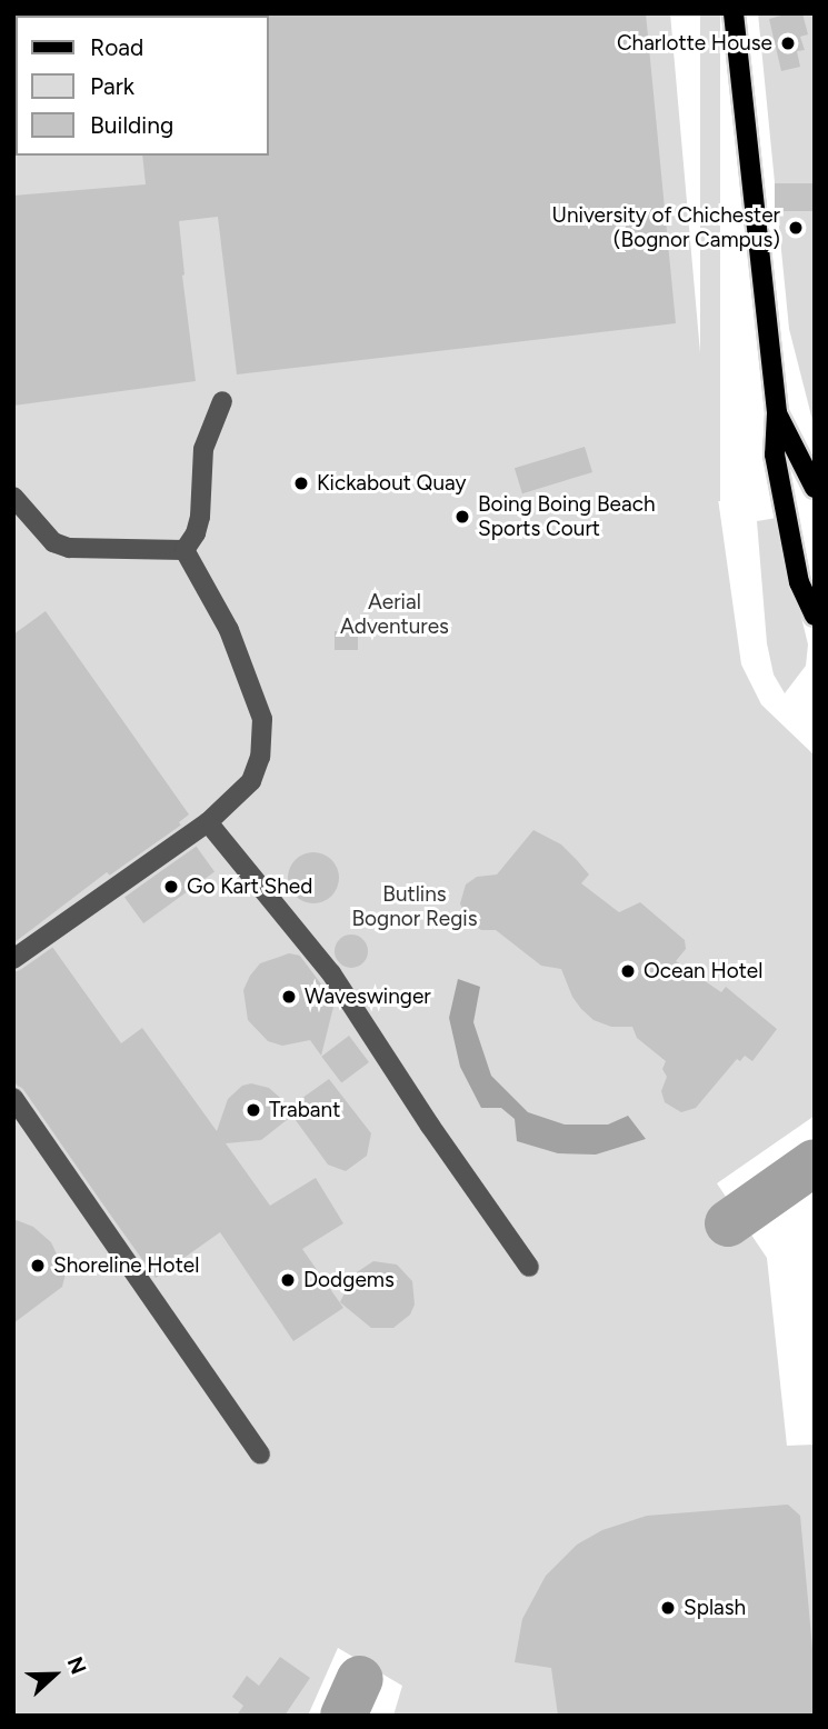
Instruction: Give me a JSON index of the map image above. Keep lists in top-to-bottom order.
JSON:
{
  "parks": ["Aerial Adventures", "Butlins Bognor Regis"],
  "places": [
    "Charlotte House",
    "University of Chichester (Bognor Campus)",
    "Kickabout Quay",
    "Boing Boing Beach Sports Court",
    "Go Kart Shed",
    "Ocean Hotel",
    "Waveswinger",
    "Trabant",
    "Shoreline Hotel",
    "Dodgems",
    "Splash"
  ],
  "legend": ["Road", "Park", "Building"],
  "north": "right"
}
